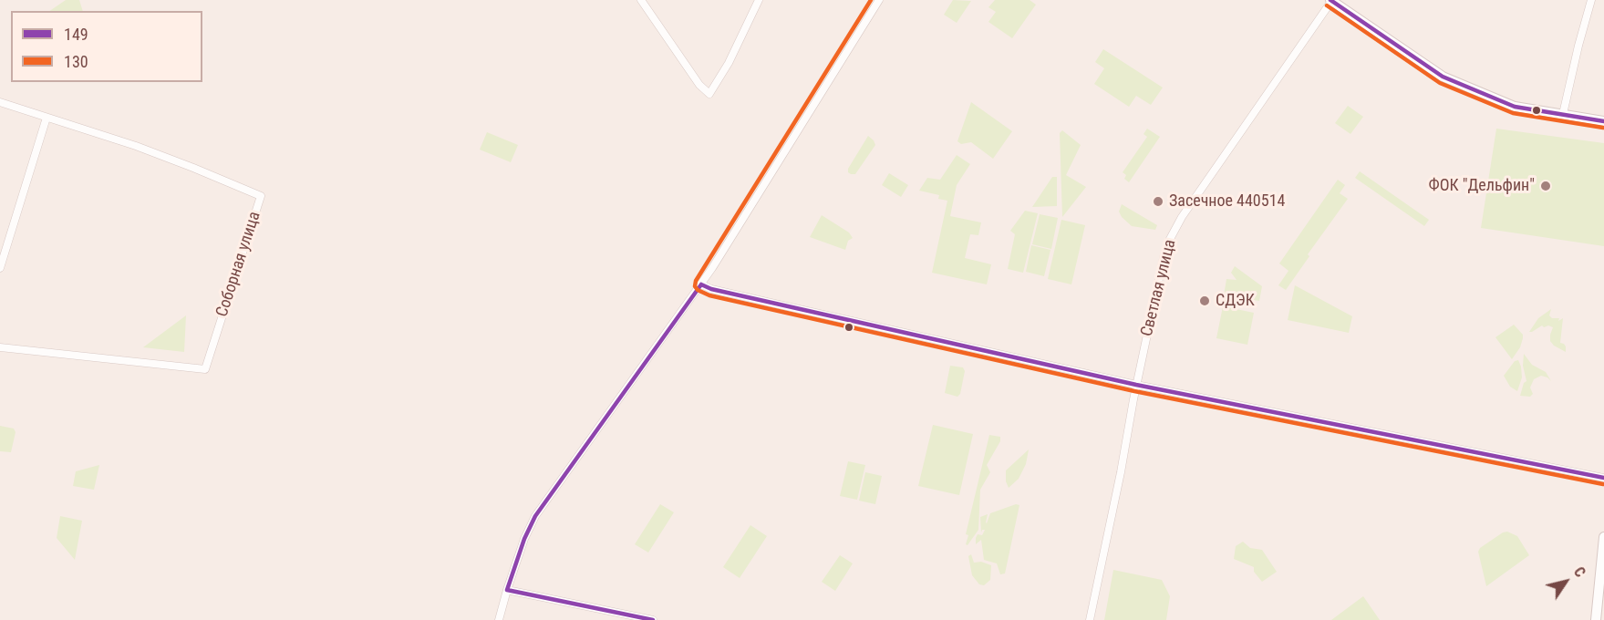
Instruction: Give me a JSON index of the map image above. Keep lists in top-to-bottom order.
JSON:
{
  "streets": {
    "street": ["Соборная улица", "Светлая улица"]
  },
  "places": ["ФОК \"Дельфин\"", "Засечное 440514", "СДЭК"],
  "lines": ["transit line 149", "transit line 130"],
  "legend": ["149", "130"],
  "north": "top right"
}
